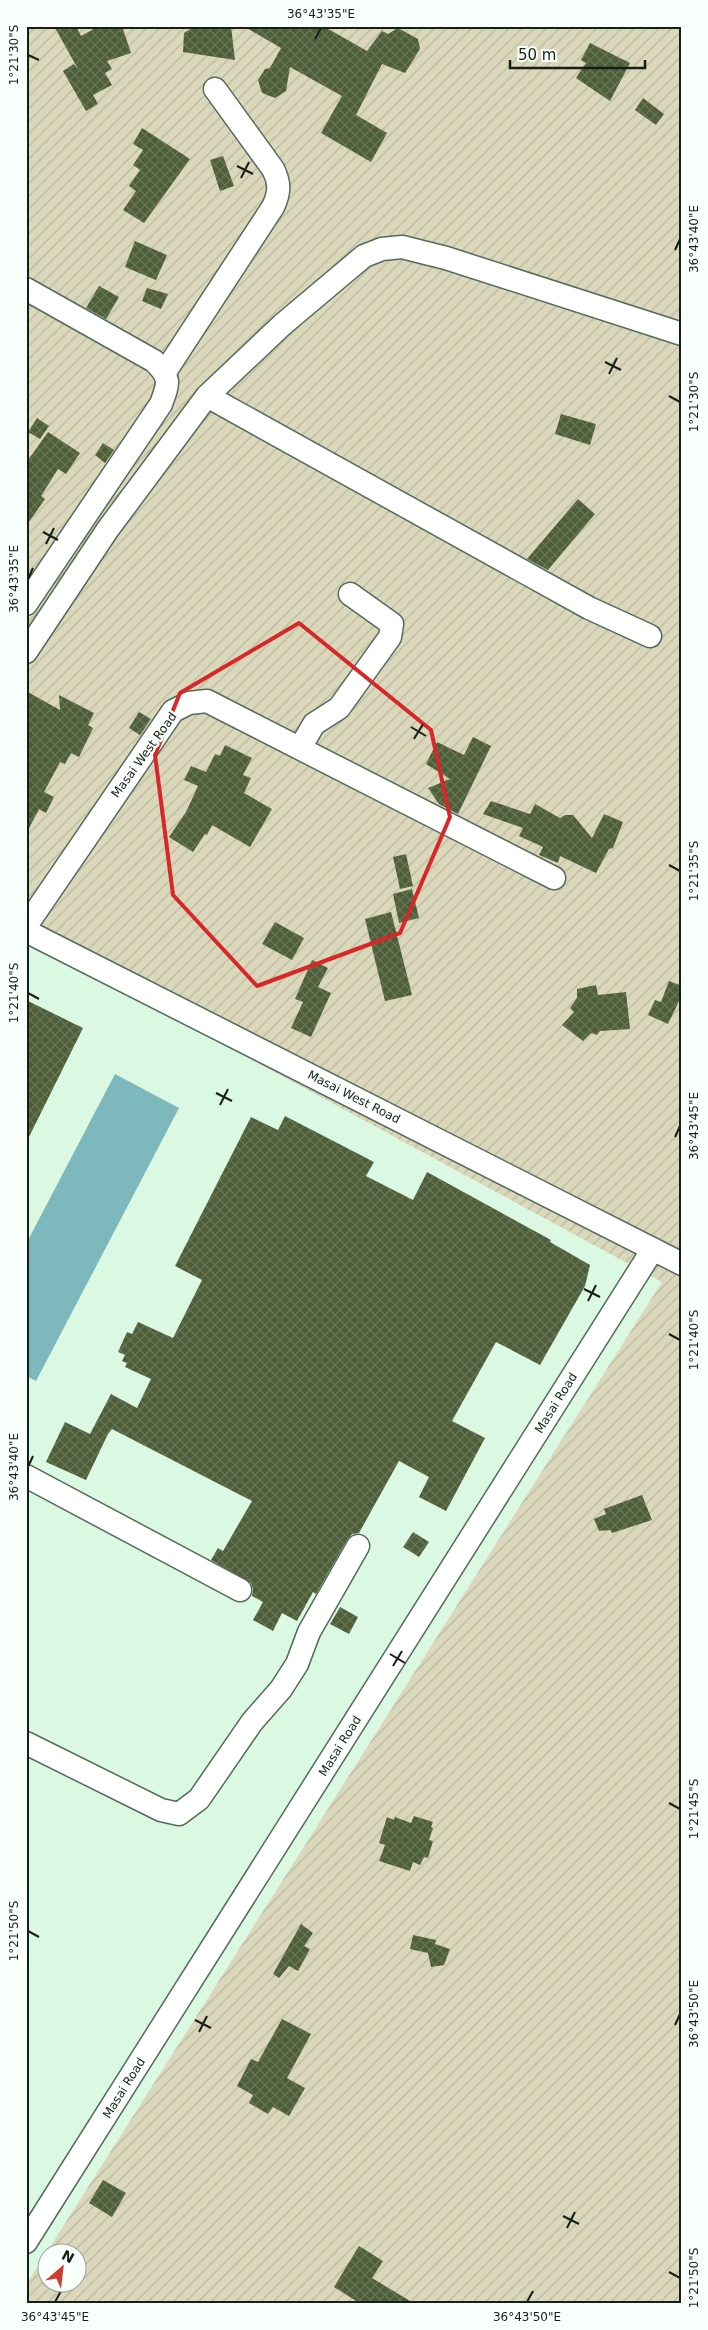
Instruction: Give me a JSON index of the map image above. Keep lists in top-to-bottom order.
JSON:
{
  "streets": {
    "street": ["Masai West Road", "Masai Road"]
  },
  "crossings": [
    ["Masai West Road", "Masai Road"]
  ],
  "scale_bar": "50 m",
  "north": "top right",
  "coordinates": [
    "36°43'35\"E",
    "1°21'30\"S",
    "36°43'40\"E",
    "1°21'35\"S",
    "1°21'40\"S",
    "36°43'45\"E",
    "1°21'45\"S",
    "1°21'50\"S",
    "36°43'50\"E"
  ]
}
